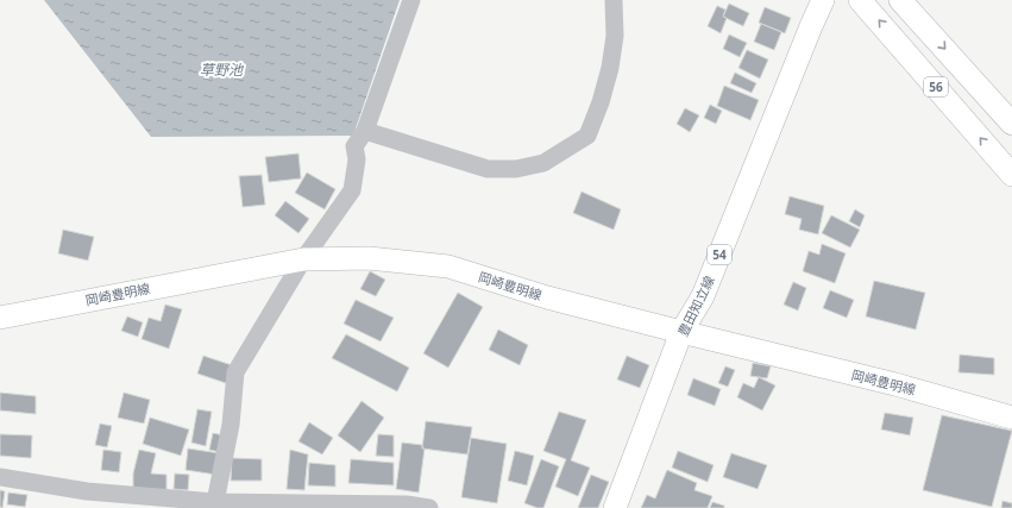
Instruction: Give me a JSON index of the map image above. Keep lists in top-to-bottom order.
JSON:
{
  "streets": {
    "main road": [
      "56",
      "54",
      "岡崎豊明線",
      "豊田知立線"
    ]
  },
  "crossings": [
    ["岡崎豊明線", "豊田知立線"]
  ],
  "water": ["草野池"]
}
